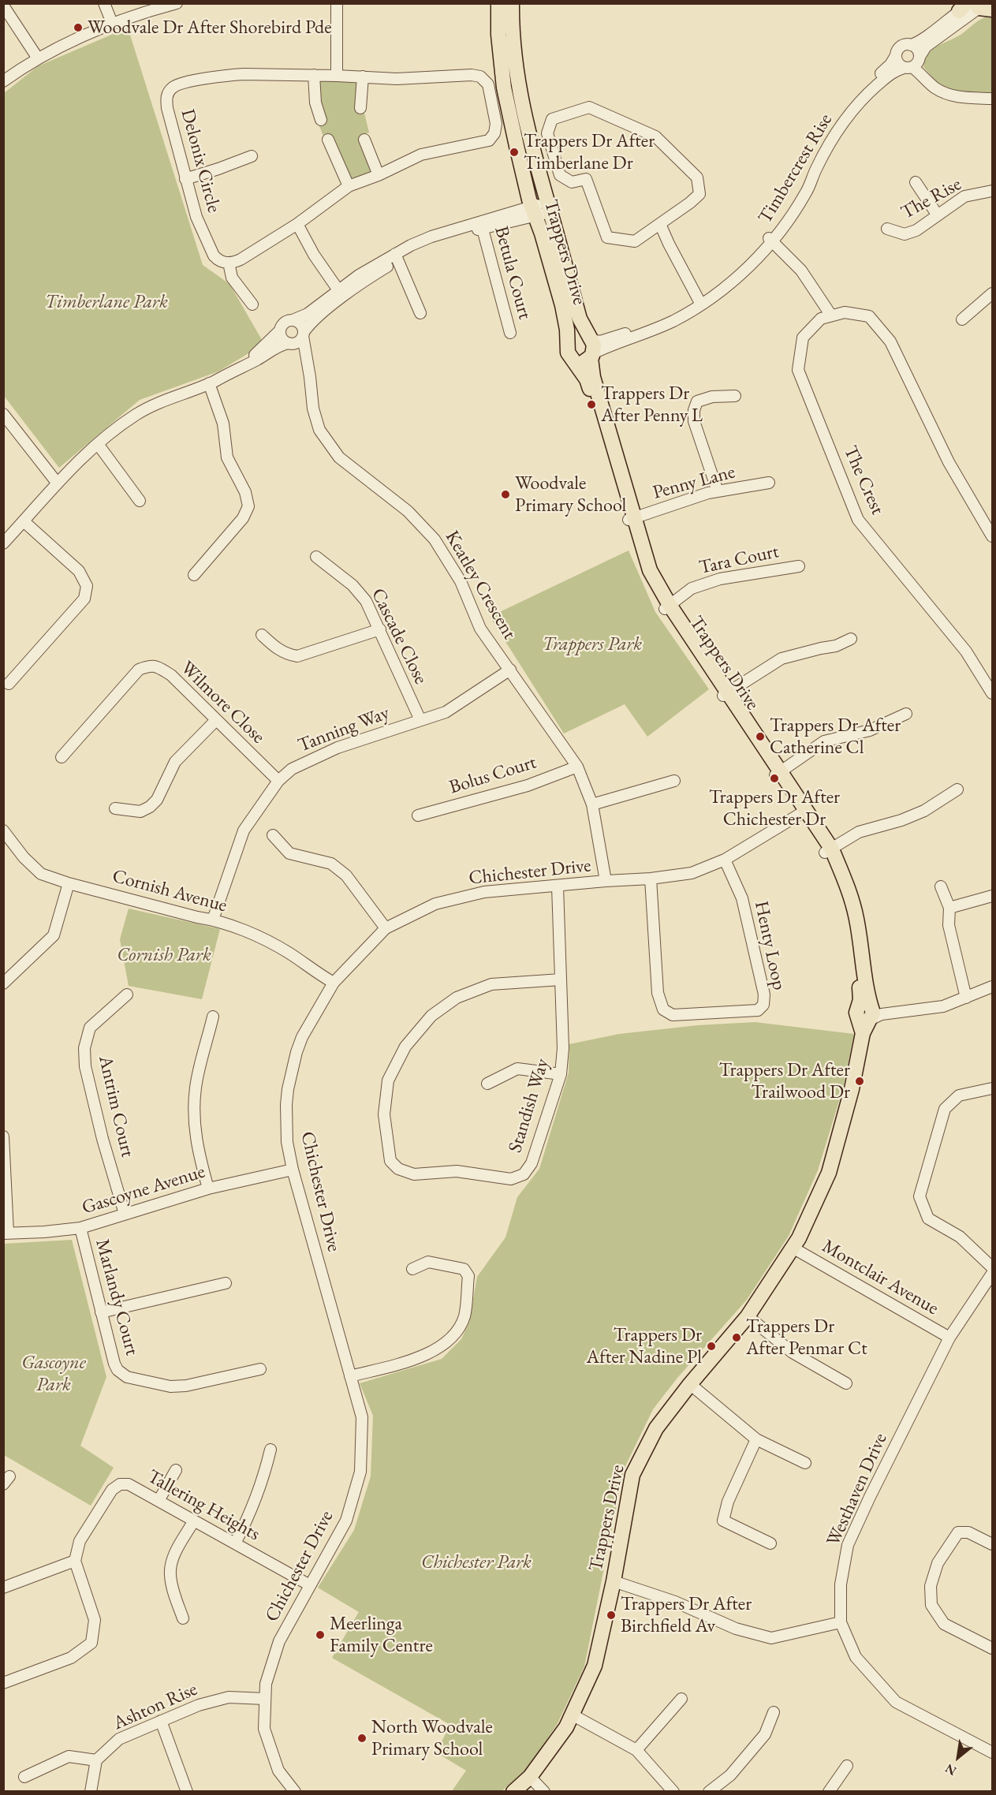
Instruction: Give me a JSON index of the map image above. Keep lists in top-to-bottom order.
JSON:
{
  "streets": {
    "main road": ["Trappers Drive"],
    "street": [
      "Delonix Circle",
      "Timbercrest Rise",
      "The Rise",
      "Betula Court",
      "The Crest",
      "Penny Lane",
      "Tara Court",
      "Keatley Crescent",
      "Cascade Close",
      "Wilmore Close",
      "Tanning Way",
      "Bolus Court",
      "Chichester Drive",
      "Cornish Avenue",
      "Henty Loop",
      "Standish Way",
      "Antrim Court",
      "Gascoyne Avenue",
      "Montclair Avenue",
      "Marlandy Court",
      "Westhaven Drive",
      "Tallering Heights",
      "Ashton Rise"
    ]
  },
  "crossings": [
    ["Timbercrest Rise", "Trappers Drive"],
    ["Trappers Drive", "Penny Lane"],
    ["Trappers Drive", "Tara Court"],
    ["Trappers Drive", "Chichester Drive"],
    ["Trappers Drive", "Montclair Avenue"],
    ["Keatley Crescent", "Tanning Way"],
    ["Keatley Crescent", "Bolus Court"],
    ["Keatley Crescent", "Chichester Drive"],
    ["Cascade Close", "Tanning Way"],
    ["Wilmore Close", "Tanning Way"],
    ["Tanning Way", "Cornish Avenue"],
    ["Chichester Drive", "Cornish Avenue"],
    ["Chichester Drive", "Henty Loop"],
    ["Chichester Drive", "Standish Way"],
    ["Chichester Drive", "Gascoyne Avenue"],
    ["Chichester Drive", "Tallering Heights"],
    ["Chichester Drive", "Ashton Rise"],
    ["Antrim Court", "Gascoyne Avenue"],
    ["Gascoyne Avenue", "Marlandy Court"],
    ["Montclair Avenue", "Westhaven Drive"]
  ],
  "parks": [
    "Timberlane Park",
    "Trappers Park",
    "Cornish Park",
    "Gascoyne Park",
    "Chichester Park"
  ],
  "places": [
    "Woodvale Dr After Shorebird Pde",
    "Trappers Dr After Timberlane Dr",
    "Trappers Dr After Penny L",
    "Woodvale Primary School",
    "Trappers Dr After Catherine Cl",
    "Trappers Dr After Chichester Dr",
    "Trappers Dr After Trailwood Dr",
    "Trappers Dr After Penmar Ct",
    "Trappers Dr After Nadine Pl",
    "Trappers Dr After Birchfield Av",
    "Meerlinga Family Centre",
    "North Woodvale Primary School"
  ],
  "north": "bottom left"
}
